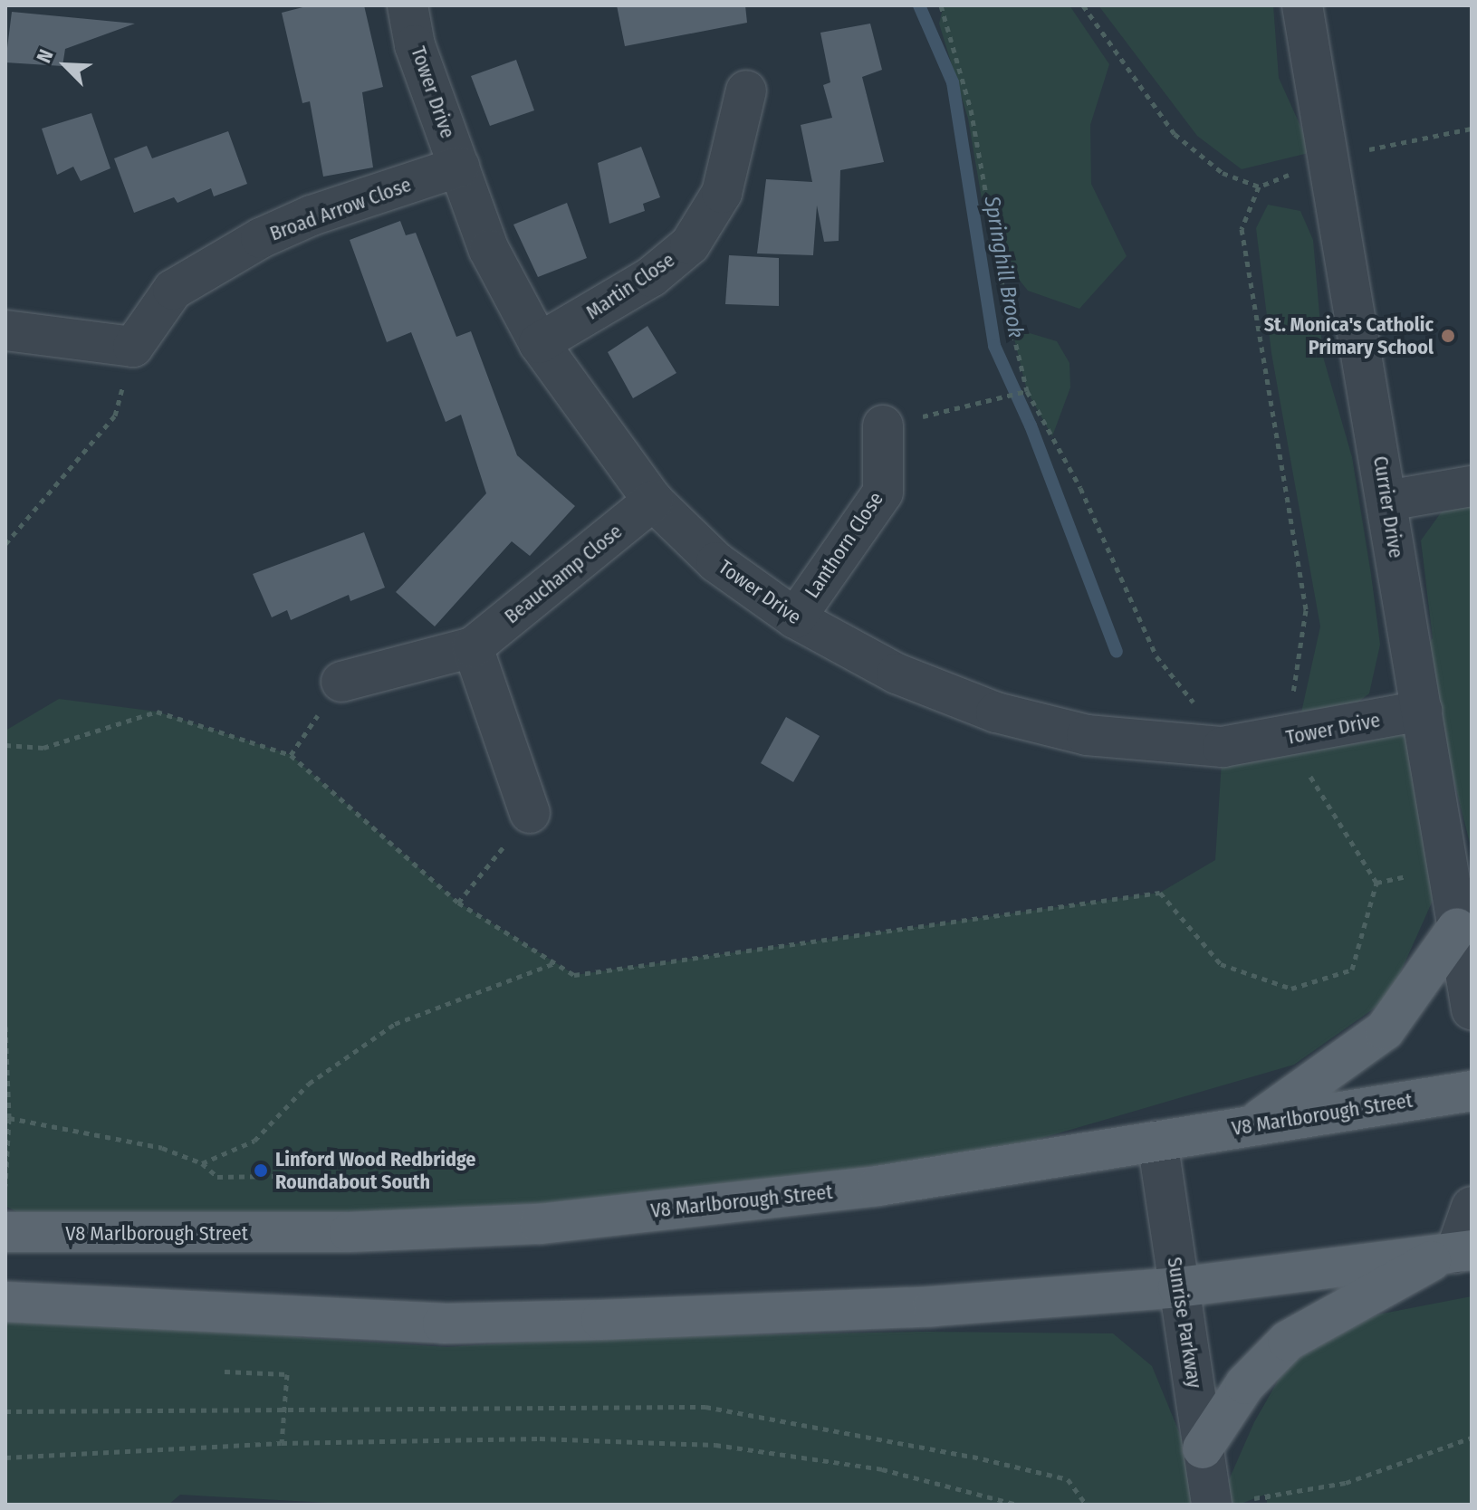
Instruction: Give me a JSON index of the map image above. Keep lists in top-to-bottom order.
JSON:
{
  "streets": {
    "main road": ["V8 Marlborough Street"],
    "street": [
      "Tower Drive",
      "Broad Arrow Close",
      "Martin Close",
      "Currier Drive",
      "Lanthorn Close",
      "Beauchamp Close",
      "Sunrise Parkway"
    ]
  },
  "crossings": [
    ["Tower Drive", "Broad Arrow Close"],
    ["Tower Drive", "Martin Close"],
    ["Tower Drive", "Currier Drive"],
    ["Tower Drive", "Lanthorn Close"],
    ["Tower Drive", "Beauchamp Close"],
    ["V8 Marlborough Street", "Sunrise Parkway"]
  ],
  "water": ["Springhill Brook"],
  "places": ["St. Monica's Catholic Primary School", "Linford Wood Redbridge Roundabout South"],
  "north": "top left"
}
